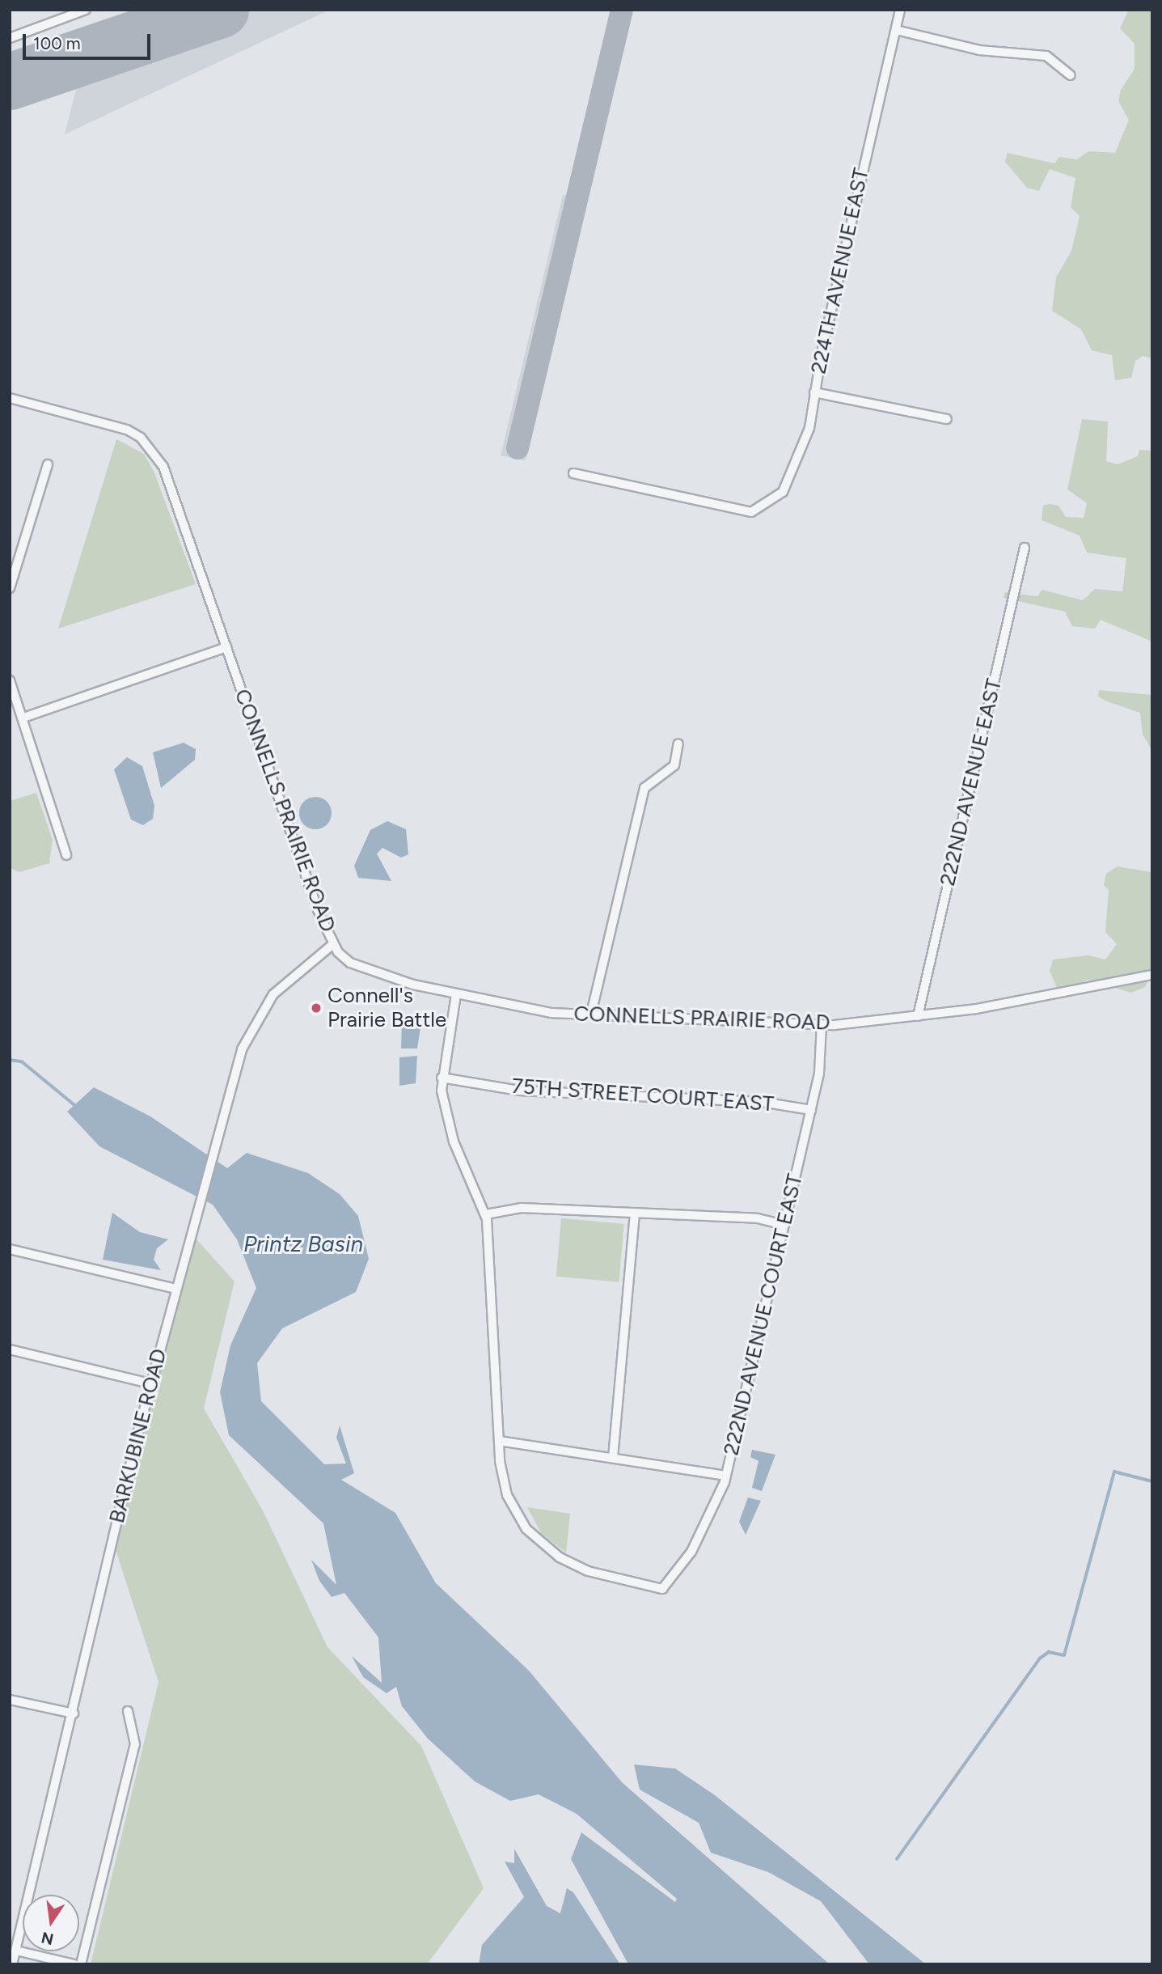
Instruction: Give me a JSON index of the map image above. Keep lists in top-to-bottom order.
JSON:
{
  "streets": {
    "street": [
      "224TH AVENUE EAST",
      "222ND AVENUE EAST",
      "CONNELLS PRAIRIE ROAD",
      "75TH STREET COURT EAST",
      "222ND AVENUE COURT EAST",
      "BARKUBINE ROAD"
    ]
  },
  "crossings": [
    ["222ND AVENUE EAST", "CONNELLS PRAIRIE ROAD"],
    ["CONNELLS PRAIRIE ROAD", "222ND AVENUE COURT EAST"],
    ["CONNELLS PRAIRIE ROAD", "BARKUBINE ROAD"],
    ["75TH STREET COURT EAST", "222ND AVENUE COURT EAST"]
  ],
  "water": ["Printz Basin"],
  "places": ["Connell's Prairie Battle"],
  "scale_bar": "100 m",
  "north": "bottom"
}
